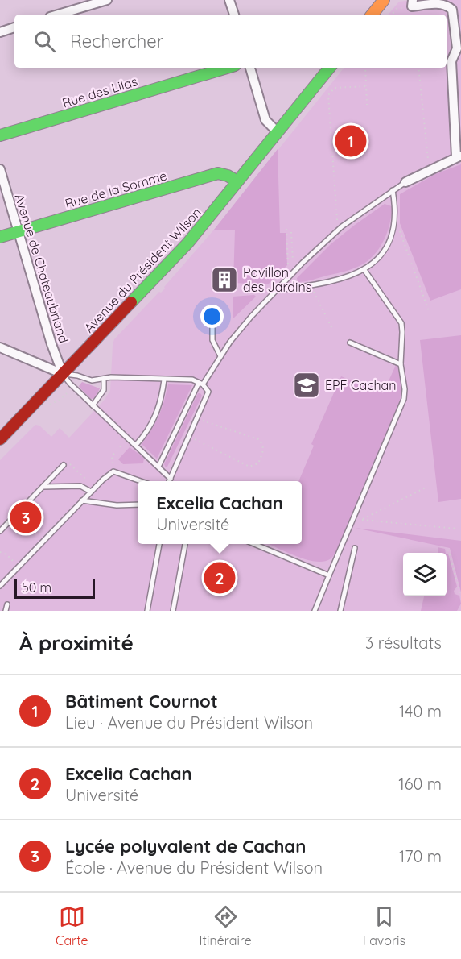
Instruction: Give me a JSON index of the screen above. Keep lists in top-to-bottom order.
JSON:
{
  "streets": {
    "street": [
      "Rue des Lilas",
      "Rue de la Somme",
      "Avenue de Chateaubriand",
      "Avenue du Président Wilson"
    ]
  },
  "crossings": [
    ["Rue de la Somme", "Avenue de Chateaubriand"],
    ["Rue de la Somme", "Avenue du Président Wilson"],
    ["Avenue de Chateaubriand", "Avenue du Président Wilson"]
  ],
  "places": {
    "building": ["Pavillon des Jardins"],
    "school or university": ["EPF Cachan"]
  },
  "scale_bar": "50 m",
  "page": {
    "search": "Rechercher",
    "pins": ["1", "3", "2"],
    "popup": ["Excelia Cachan", "Université"],
    "scale": "50 m",
    "heading": ["À proximité", "3 résultats"],
    "list": [
      {
        "mark": "1",
        "name": "Bâtiment Cournot",
        "note": "Lieu · Avenue du Président Wilson",
        "value": "140 m"
      },
      {
        "mark": "2",
        "name": "Excelia Cachan",
        "note": "Université",
        "value": "160 m"
      },
      {
        "mark": "3",
        "name": "Lycée polyvalent de Cachan",
        "note": "École · Avenue du Président Wilson",
        "value": "170 m"
      }
    ],
    "nav": ["Carte", "Itinéraire", "Favoris"]
  }
}
